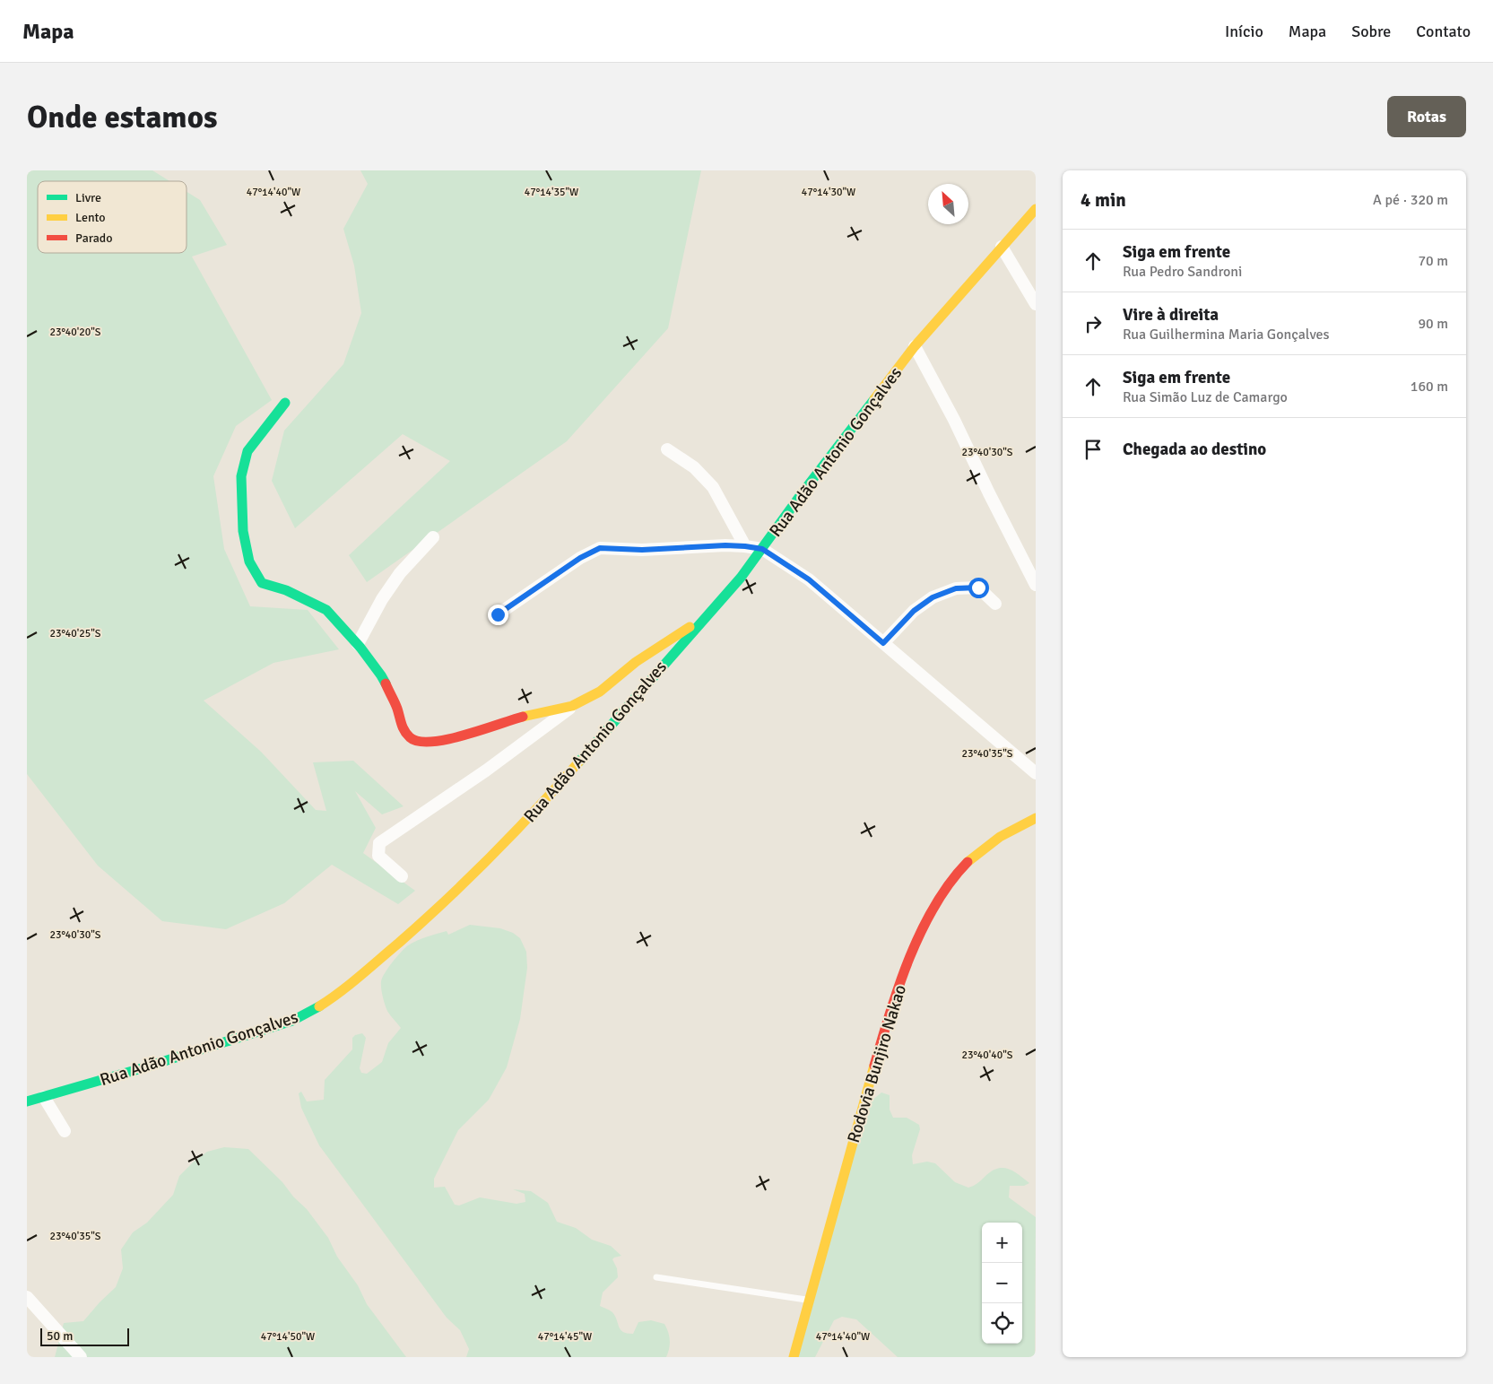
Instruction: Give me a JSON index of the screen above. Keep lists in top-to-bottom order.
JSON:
{
  "streets": {
    "street": ["Rua Adão Antonio Gonçalves", "Rodovia Bunjiro Nakao"]
  },
  "legend": ["Livre", "Lento", "Parado"],
  "scale_bar": "50 m",
  "north": "top left",
  "page": {
    "header": "Mapa",
    "nav": [
      "Início",
      "Mapa",
      "Sobre",
      "Contato"
    ],
    "buttons": "Rotas",
    "title": "Onde estamos",
    "heading": ["4 min", "A pé · 320 m"],
    "list": [
      ["Siga em frente", "Rua Pedro Sandroni", "70 m"],
      ["Vire à direita", "Rua Guilhermina Maria Gonçalves", "90 m"],
      ["Siga em frente", "Rua Simão Luz de Camargo", "160 m"],
      "Chegada ao destino"
    ],
    "map_buttons": ["+", "−"],
    "scale": "50 m"
  },
  "coordinates": [
    "47°14'40\"W",
    "47°14'35\"W",
    "47°14'30\"W",
    "23°40'20\"S",
    "23°40'30\"S",
    "23°40'25\"S",
    "23°40'35\"S",
    "23°40'40\"S",
    "47°14'50\"W",
    "47°14'45\"W"
  ]
}
